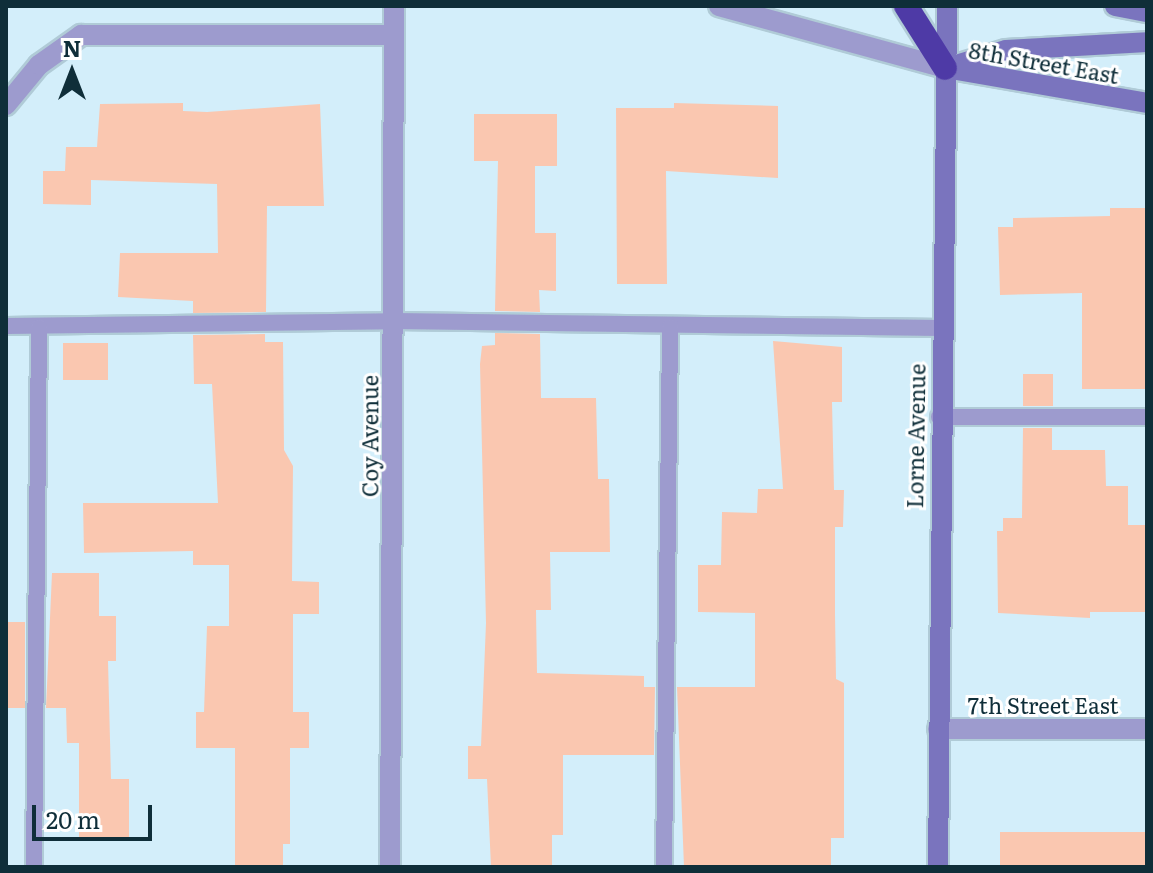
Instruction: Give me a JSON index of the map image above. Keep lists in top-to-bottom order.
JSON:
{
  "streets": {
    "main road": ["8th Street East", "Lorne Avenue"],
    "street": ["Coy Avenue", "7th Street East"]
  },
  "crossings": [
    ["8th Street East", "Lorne Avenue"],
    ["Lorne Avenue", "7th Street East"]
  ],
  "scale_bar": "20 m",
  "north": "top"
}
